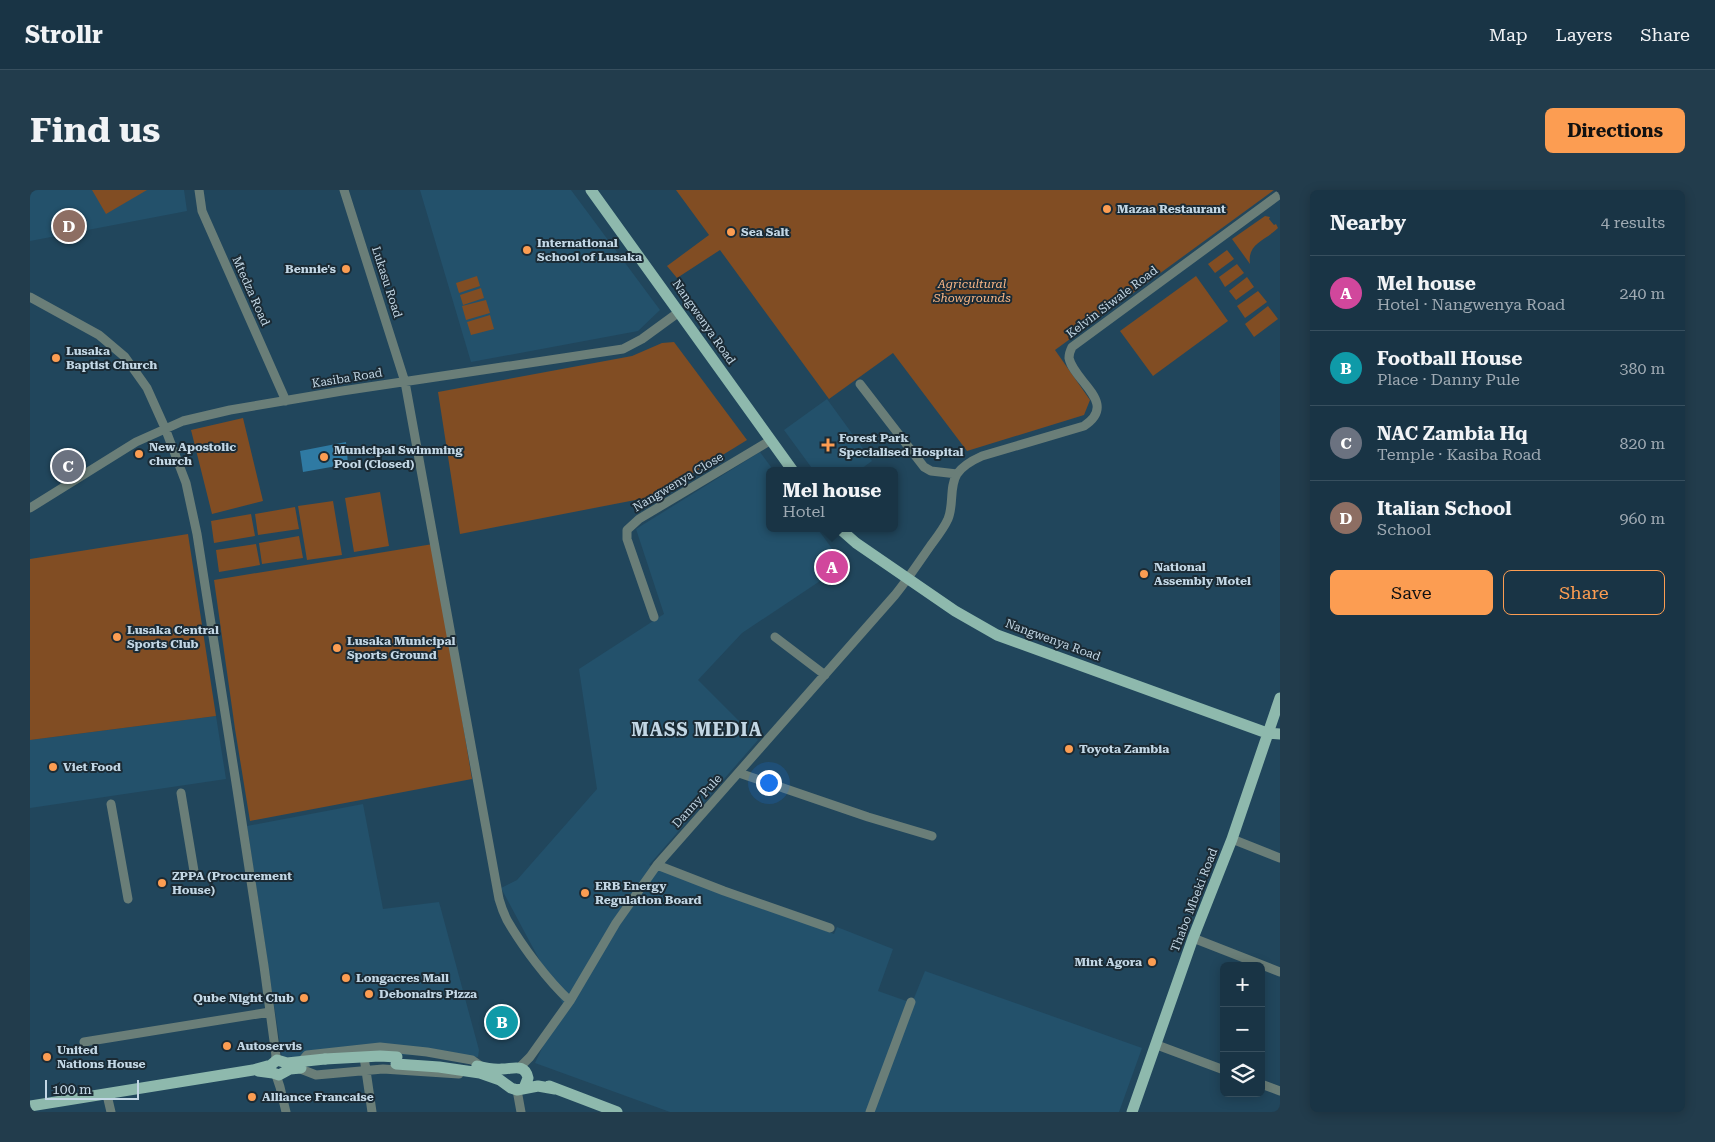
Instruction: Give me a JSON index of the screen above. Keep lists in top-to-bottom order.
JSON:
{
  "streets": {
    "main road": ["Nangwenya Road", "Thabo Mbeki Road"],
    "street": [
      "Lukasu Road",
      "Mtedza Road",
      "Kelvin Siwale Road",
      "Kasiba Road",
      "Nangwenya Close",
      "Danny Pule"
    ]
  },
  "crossings": [
    ["Lukasu Road", "Kasiba Road"],
    ["Lukasu Road", "Danny Pule"],
    ["Mtedza Road", "Kasiba Road"],
    ["Nangwenya Road", "Kasiba Road"],
    ["Nangwenya Road", "Nangwenya Close"],
    ["Nangwenya Road", "Danny Pule"],
    ["Nangwenya Road", "Thabo Mbeki Road"]
  ],
  "districts": ["MASS MEDIA"],
  "parks": ["Agricultural Showgrounds"],
  "places": {
    "other": [
      "Mazaa Restaurant",
      "Sea Salt",
      "International School of Lusaka",
      "Bennie's",
      "Lusaka Baptist Church",
      "New Apostolic church",
      "Municipal Swimming Pool (Closed)",
      "National Assembly Motel",
      "Lusaka Central Sports Club",
      "Lusaka Municipal Sports Ground",
      "Toyota Zambia",
      "Viet Food",
      "ZPPA (Procurement House)",
      "ERB Energy Regulation Board",
      "Mint Agora",
      "Longacres Mall",
      "Debonairs Pizza",
      "Qube Night Club",
      "Autoservis",
      "United Nations House",
      "Alliance Francaise"
    ],
    "health": ["Forest Park Specialised Hospital"]
  },
  "scale_bar": "100 m",
  "page": {
    "header": "Strollr",
    "nav": ["Map", "Layers", "Share"],
    "buttons": [
      "Directions",
      ["Save", "Share"]
    ],
    "title": "Find us",
    "heading": ["Nearby", "4 results"],
    "pins": [
      "D",
      "C",
      "A",
      "B"
    ],
    "list": [
      {
        "mark": "A",
        "name": "Mel house",
        "note": "Hotel · Nangwenya Road",
        "value": "240 m"
      },
      {
        "mark": "B",
        "name": "Football House",
        "note": "Place · Danny Pule",
        "value": "380 m"
      },
      {
        "mark": "C",
        "name": "NAC Zambia Hq",
        "note": "Temple · Kasiba Road",
        "value": "820 m"
      },
      {
        "mark": "D",
        "name": "Italian School",
        "note": "School",
        "value": "960 m"
      }
    ],
    "popup": ["Mel house", "Hotel"],
    "map_buttons": ["+", "−"],
    "scale": "100 m"
  }
}
